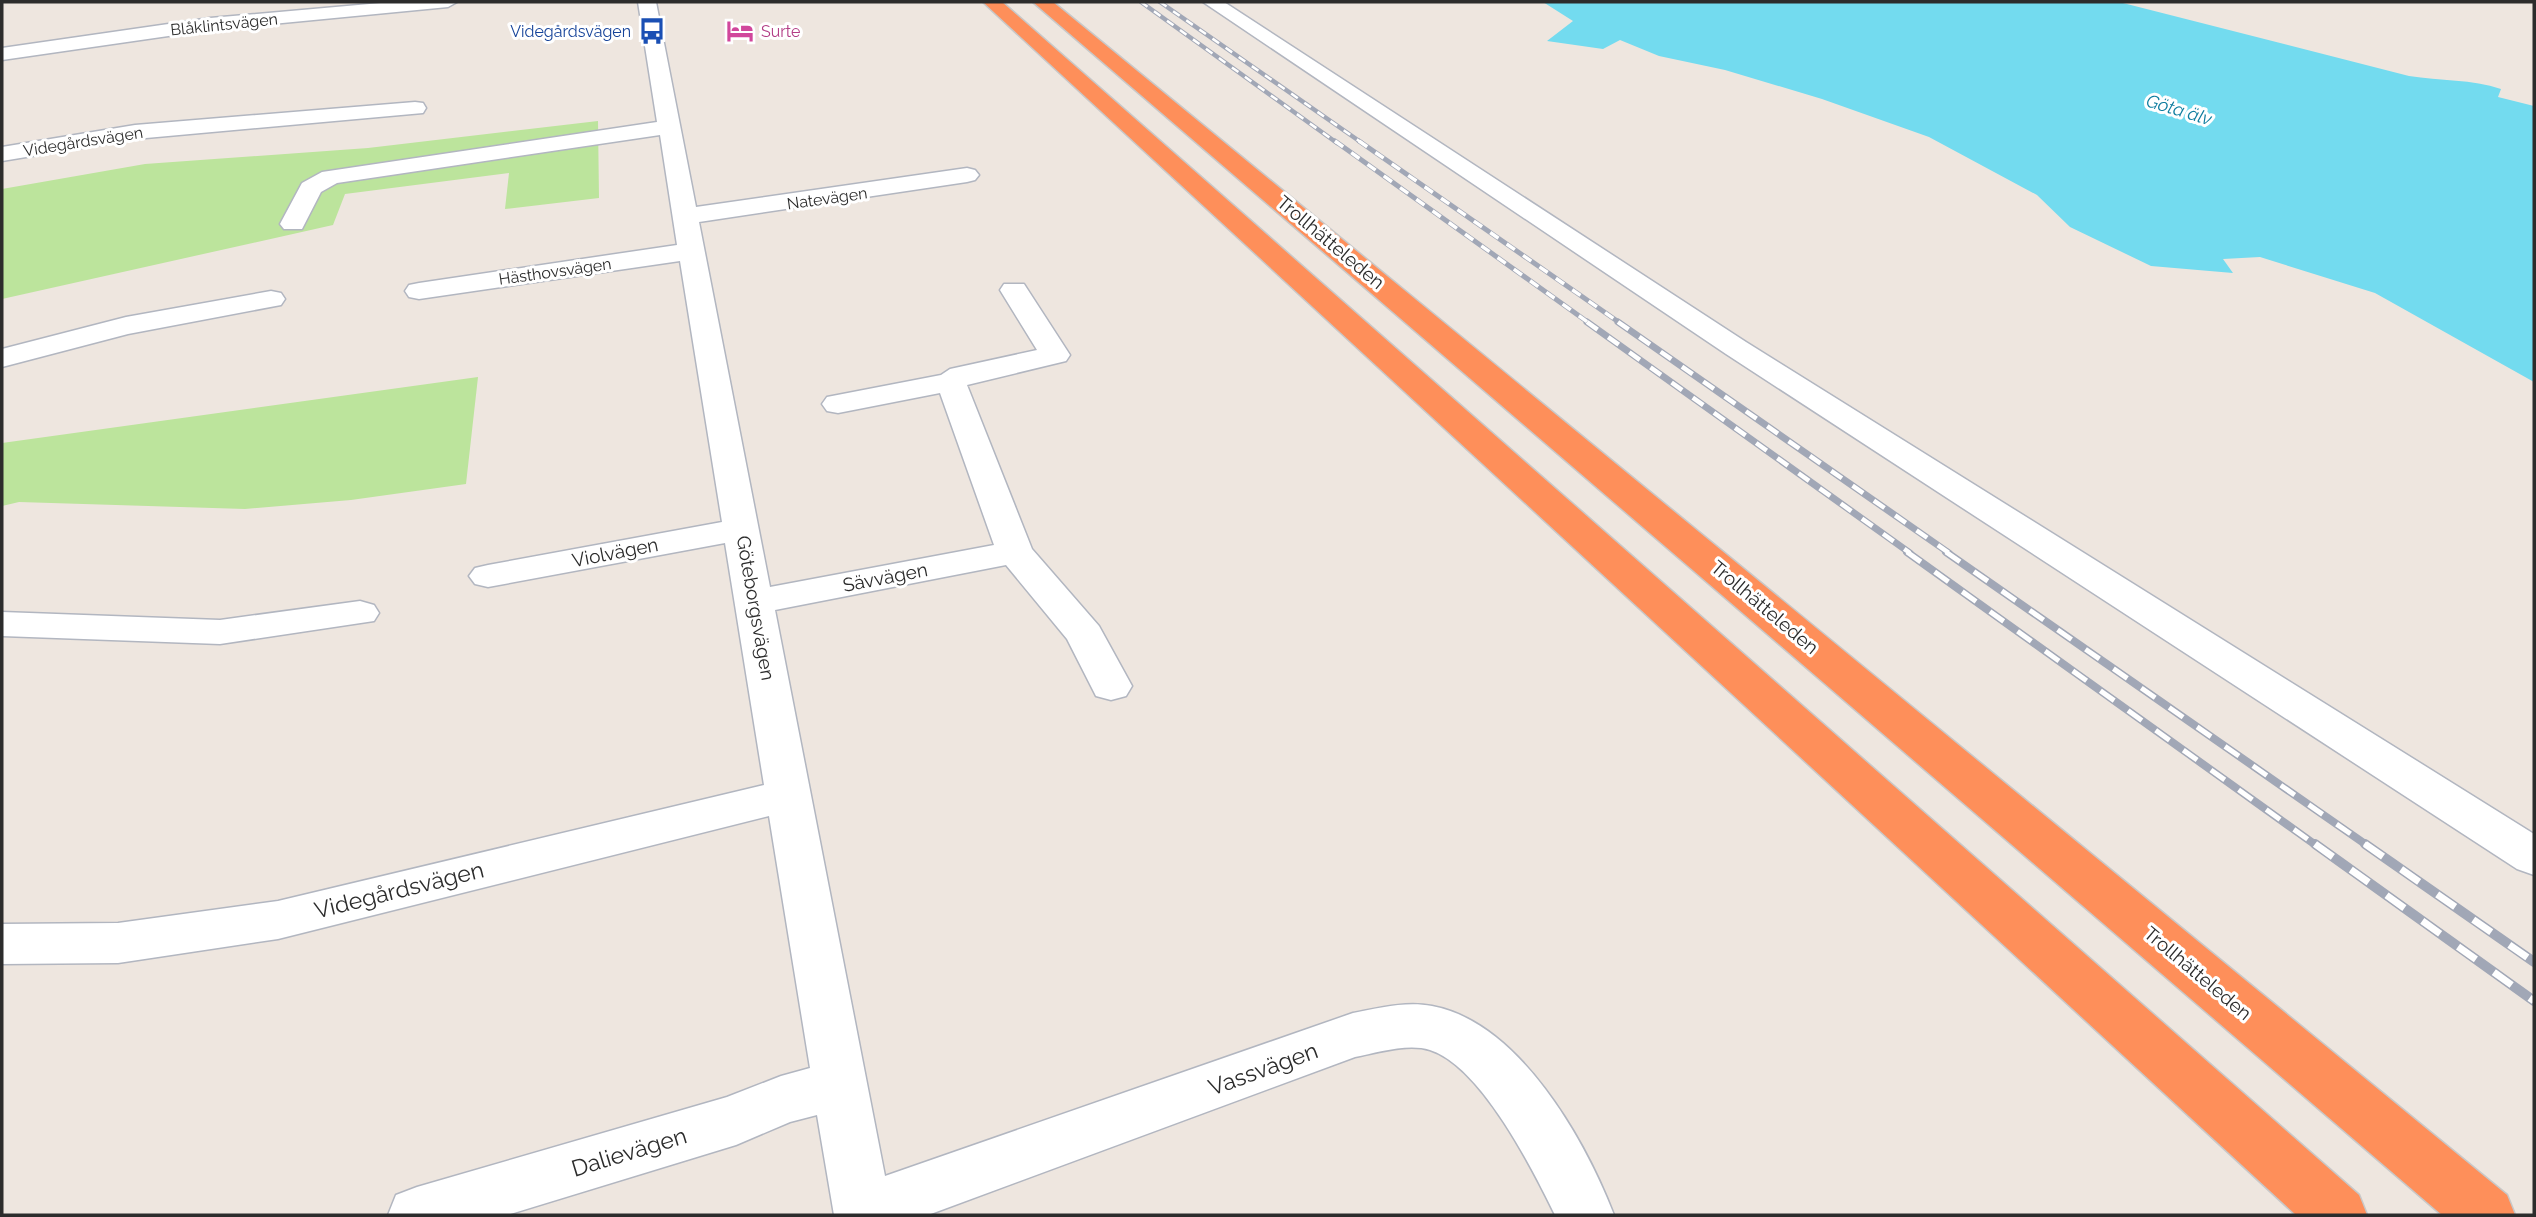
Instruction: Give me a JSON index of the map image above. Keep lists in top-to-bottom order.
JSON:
{
  "streets": {
    "highway": ["Trollhätteleden"],
    "street": [
      "Blåklintsvägen",
      "Videgårdsvägen",
      "Natevägen",
      "Hästhovsvägen",
      "Violvägen",
      "Sävvägen",
      "Göteborgsvägen",
      "Vassvägen",
      "Dalievägen"
    ]
  },
  "crossings": [
    ["Videgårdsvägen", "Göteborgsvägen"],
    ["Natevägen", "Hästhovsvägen"],
    ["Natevägen", "Göteborgsvägen"],
    ["Hästhovsvägen", "Göteborgsvägen"],
    ["Violvägen", "Göteborgsvägen"],
    ["Sävvägen", "Göteborgsvägen"],
    ["Göteborgsvägen", "Vassvägen"],
    ["Göteborgsvägen", "Dalievägen"]
  ],
  "water": ["Göta älv"],
  "places": {
    "bus stop": ["Videgårdsvägen"],
    "hotel": ["Surte"]
  }
}
